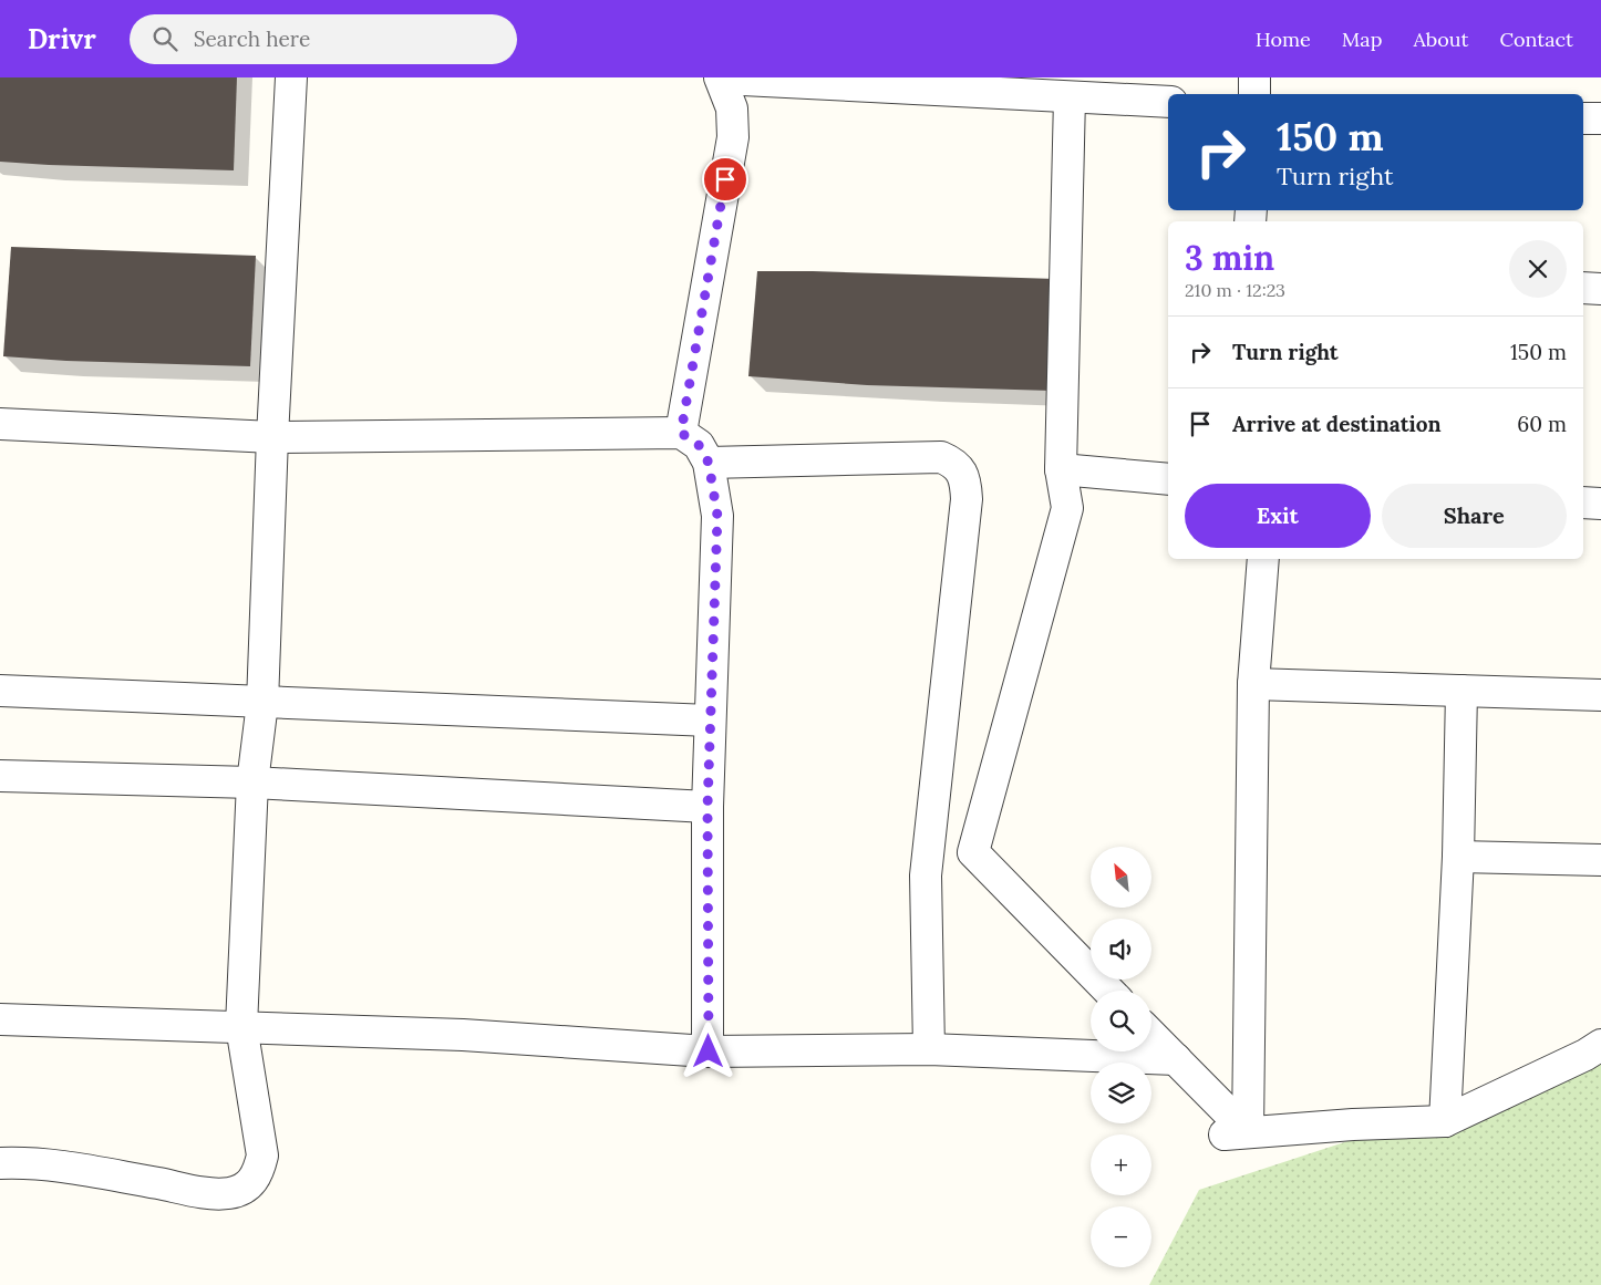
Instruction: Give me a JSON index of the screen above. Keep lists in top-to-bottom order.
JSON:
{
  "north": "top left",
  "page": {
    "header": "Drivr",
    "search": "Search here",
    "nav": [
      "Home",
      "Map",
      "About",
      "Contact"
    ],
    "turn": ["150 m", "Turn right"],
    "heading": ["3 min", "210 m · 12:23"],
    "list": [
      {
        "name": "Turn right",
        "value": "150 m"
      },
      {
        "name": "Arrive at destination",
        "value": "60 m"
      }
    ],
    "buttons": ["Exit", "Share"],
    "map_buttons": ["+", "−"]
  }
}
